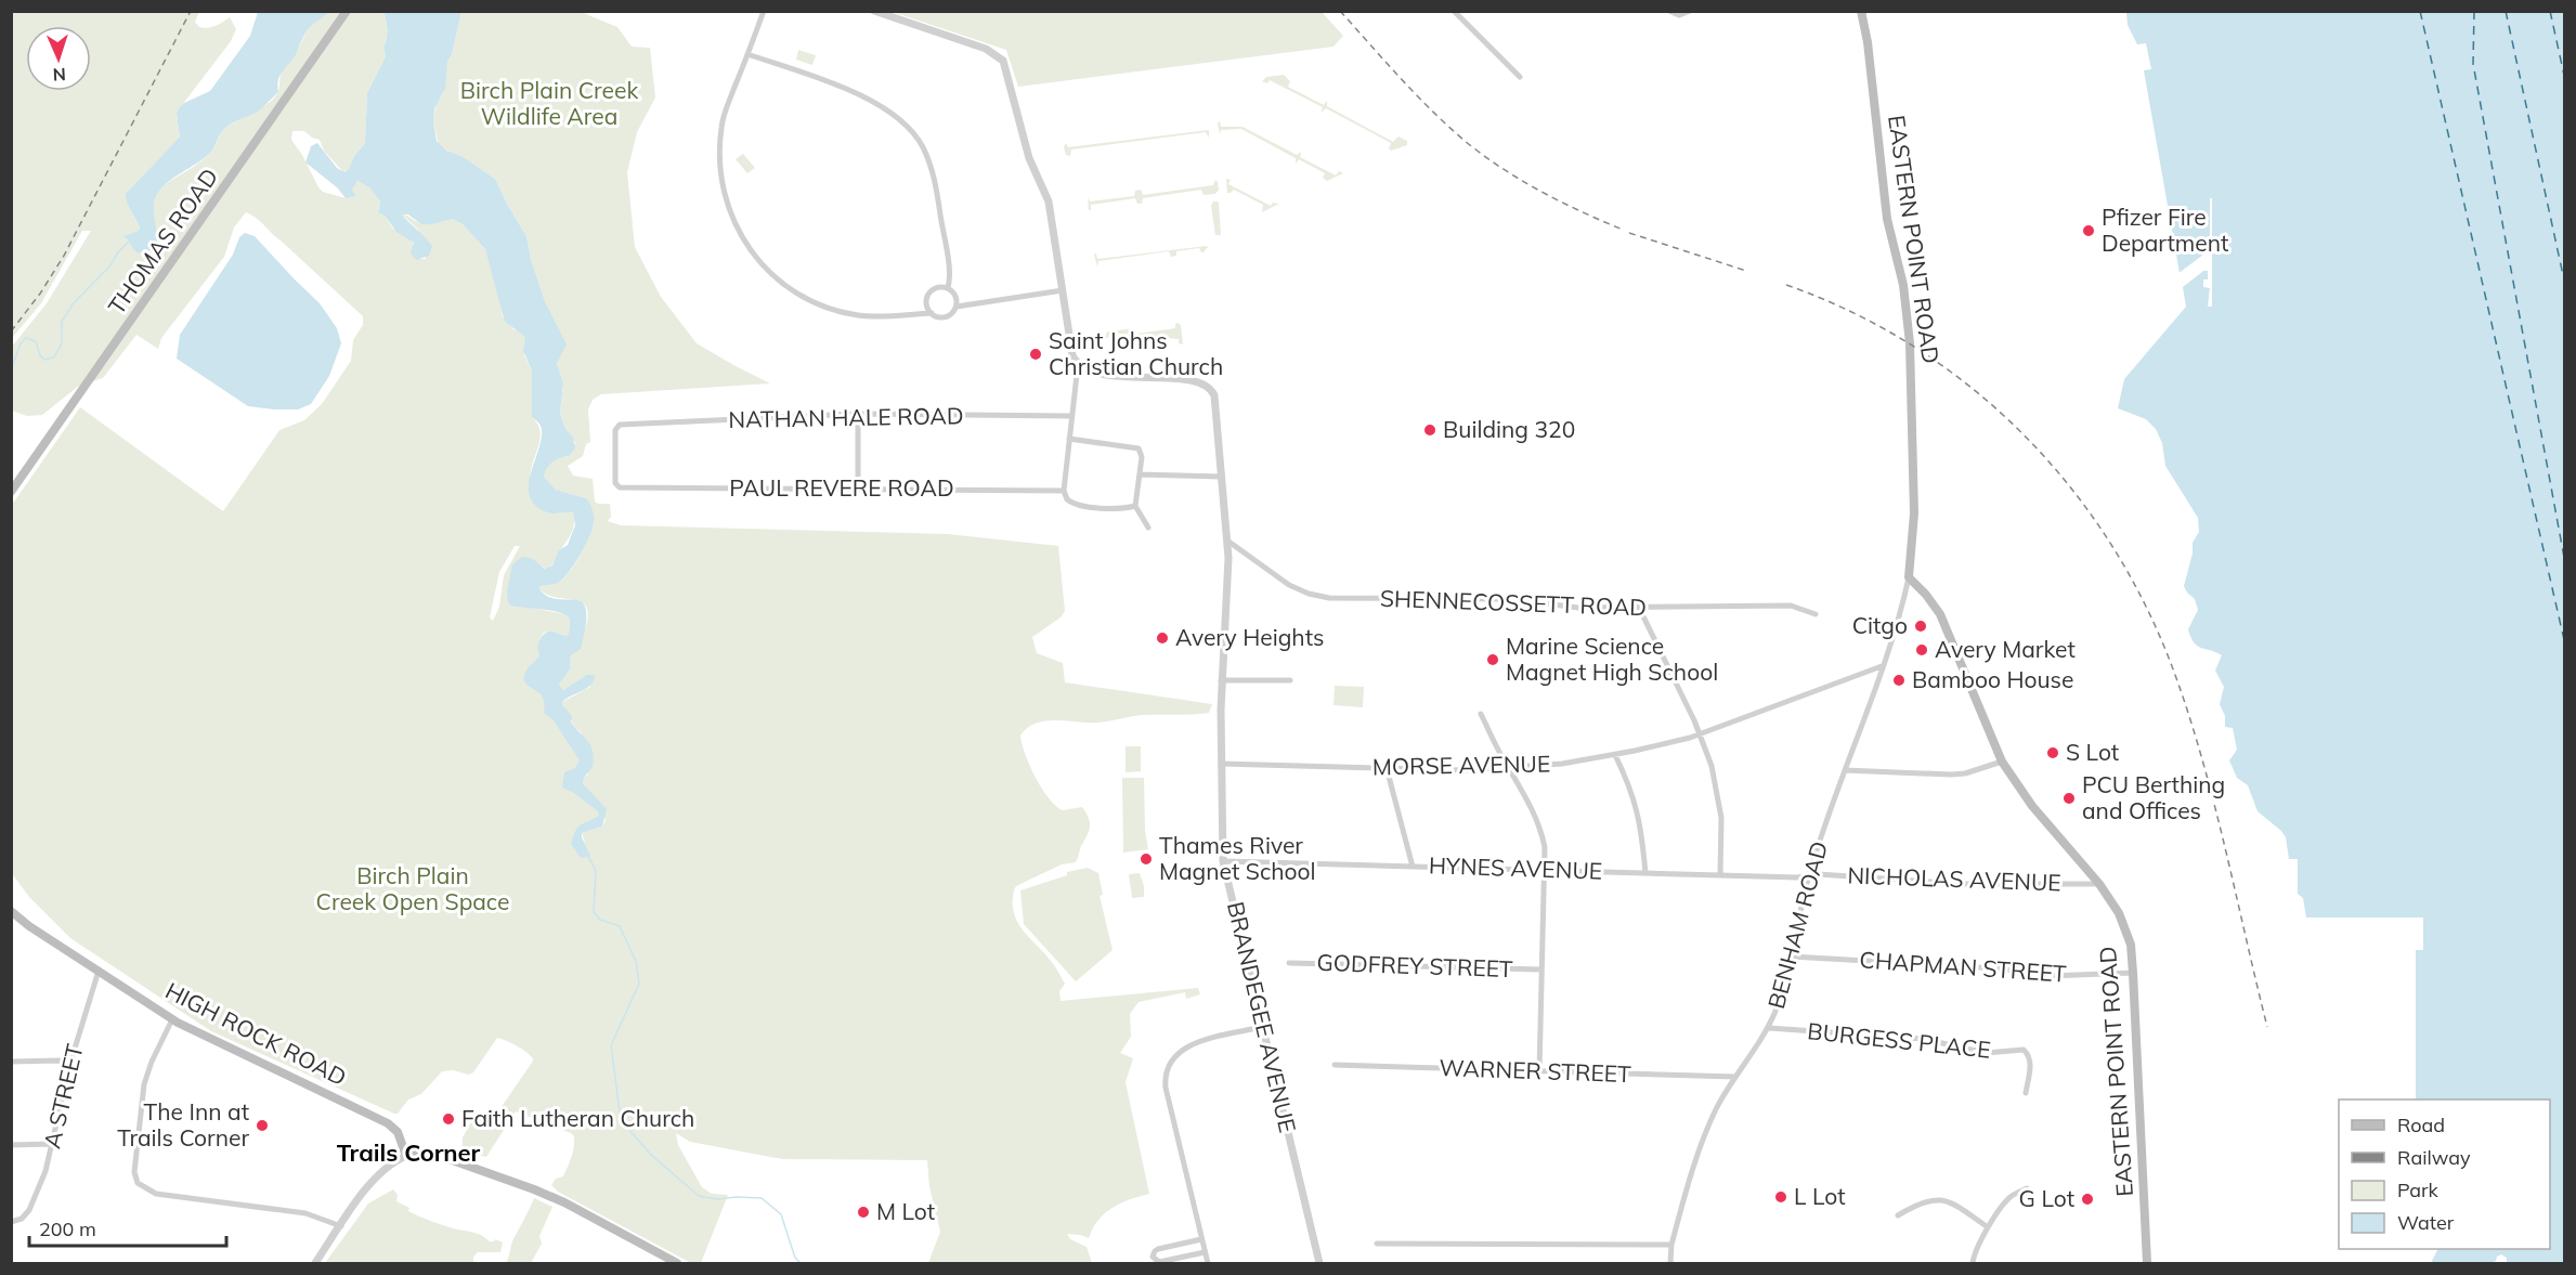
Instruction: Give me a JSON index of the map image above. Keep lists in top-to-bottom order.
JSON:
{
  "streets": {
    "main road": ["EASTERN POINT ROAD", "THOMAS ROAD", "HIGH ROCK ROAD"],
    "street": [
      "NATHAN HALE ROAD",
      "PAUL REVERE ROAD",
      "SHENNECOSSETT ROAD",
      "MORSE AVENUE",
      "HYNES AVENUE",
      "NICHOLAS AVENUE",
      "BENHAM ROAD",
      "GODFREY STREET",
      "CHAPMAN STREET",
      "BRANDEGEE AVENUE",
      "BURGESS PLACE",
      "WARNER STREET",
      "A STREET"
    ]
  },
  "crossings": [
    ["EASTERN POINT ROAD", "NICHOLAS AVENUE"],
    ["EASTERN POINT ROAD", "BENHAM ROAD"],
    ["EASTERN POINT ROAD", "CHAPMAN STREET"],
    ["NATHAN HALE ROAD", "PAUL REVERE ROAD"],
    ["SHENNECOSSETT ROAD", "BRANDEGEE AVENUE"],
    ["MORSE AVENUE", "BENHAM ROAD"],
    ["MORSE AVENUE", "BRANDEGEE AVENUE"],
    ["HYNES AVENUE", "NICHOLAS AVENUE"],
    ["HYNES AVENUE", "BENHAM ROAD"],
    ["HYNES AVENUE", "BRANDEGEE AVENUE"],
    ["NICHOLAS AVENUE", "BENHAM ROAD"],
    ["BENHAM ROAD", "CHAPMAN STREET"],
    ["BENHAM ROAD", "BURGESS PLACE"],
    ["BENHAM ROAD", "WARNER STREET"],
    ["HIGH ROCK ROAD", "A STREET"]
  ],
  "districts": ["Trails Corner"],
  "parks": ["Birch Plain Creek Wildlife Area", "Birch Plain Creek Open Space"],
  "places": [
    "Pfizer Fire Department",
    "Saint Johns Christian Church",
    "Building 320",
    "Citgo",
    "Avery Heights",
    "Avery Market",
    "Marine Science Magnet High School",
    "Bamboo House",
    "S Lot",
    "PCU Berthing and Offices",
    "Thames River Magnet School",
    "Faith Lutheran Church",
    "The Inn at Trails Corner",
    "L Lot",
    "G Lot",
    "M Lot"
  ],
  "legend": [
    "Road",
    "Railway",
    "Park",
    "Water"
  ],
  "scale_bar": "200 m",
  "north": "bottom"
}
